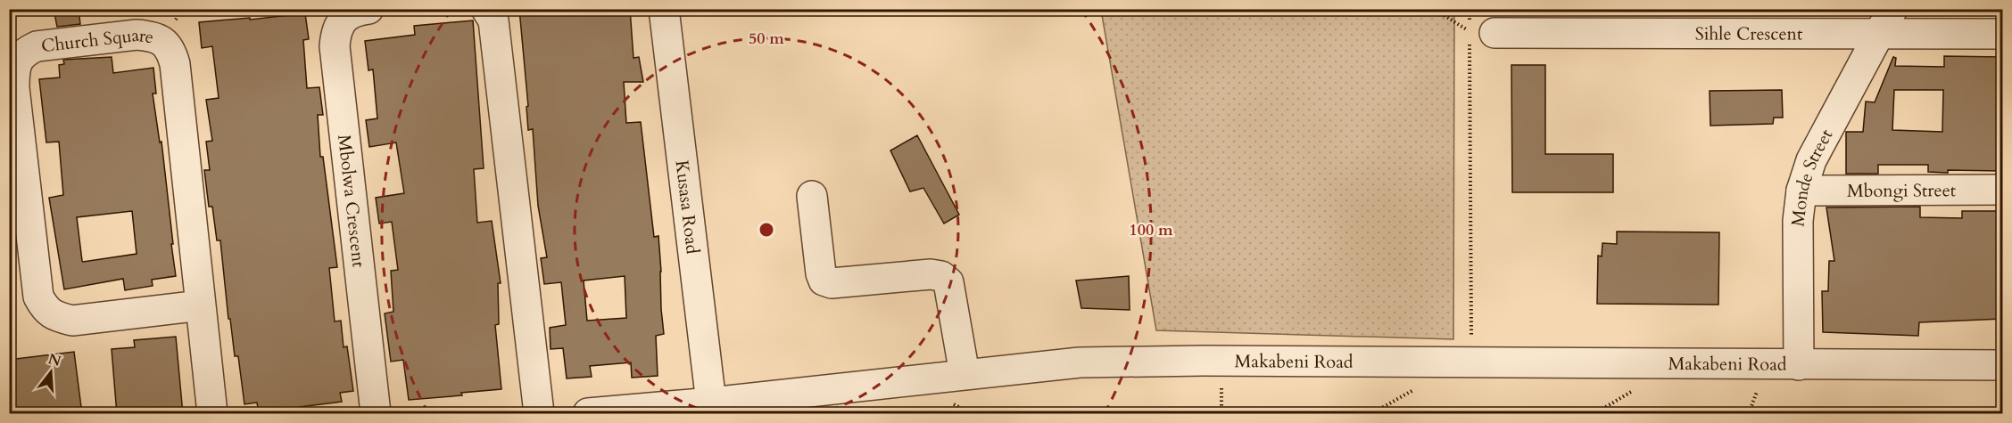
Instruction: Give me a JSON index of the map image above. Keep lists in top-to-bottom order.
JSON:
{
  "streets": {
    "street": [
      "Sihle Crescent",
      "Church Square",
      "Monde Street",
      "Mbongi Street",
      "Mbolwa Crescent",
      "Kusasa Road",
      "Makabeni Road"
    ]
  },
  "crossings": [
    ["Sihle Crescent", "Monde Street"],
    ["Monde Street", "Mbongi Street"],
    ["Monde Street", "Makabeni Road"],
    ["Kusasa Road", "Makabeni Road"]
  ],
  "north": "top",
  "rings": ["50 m", "100 m"]
}
